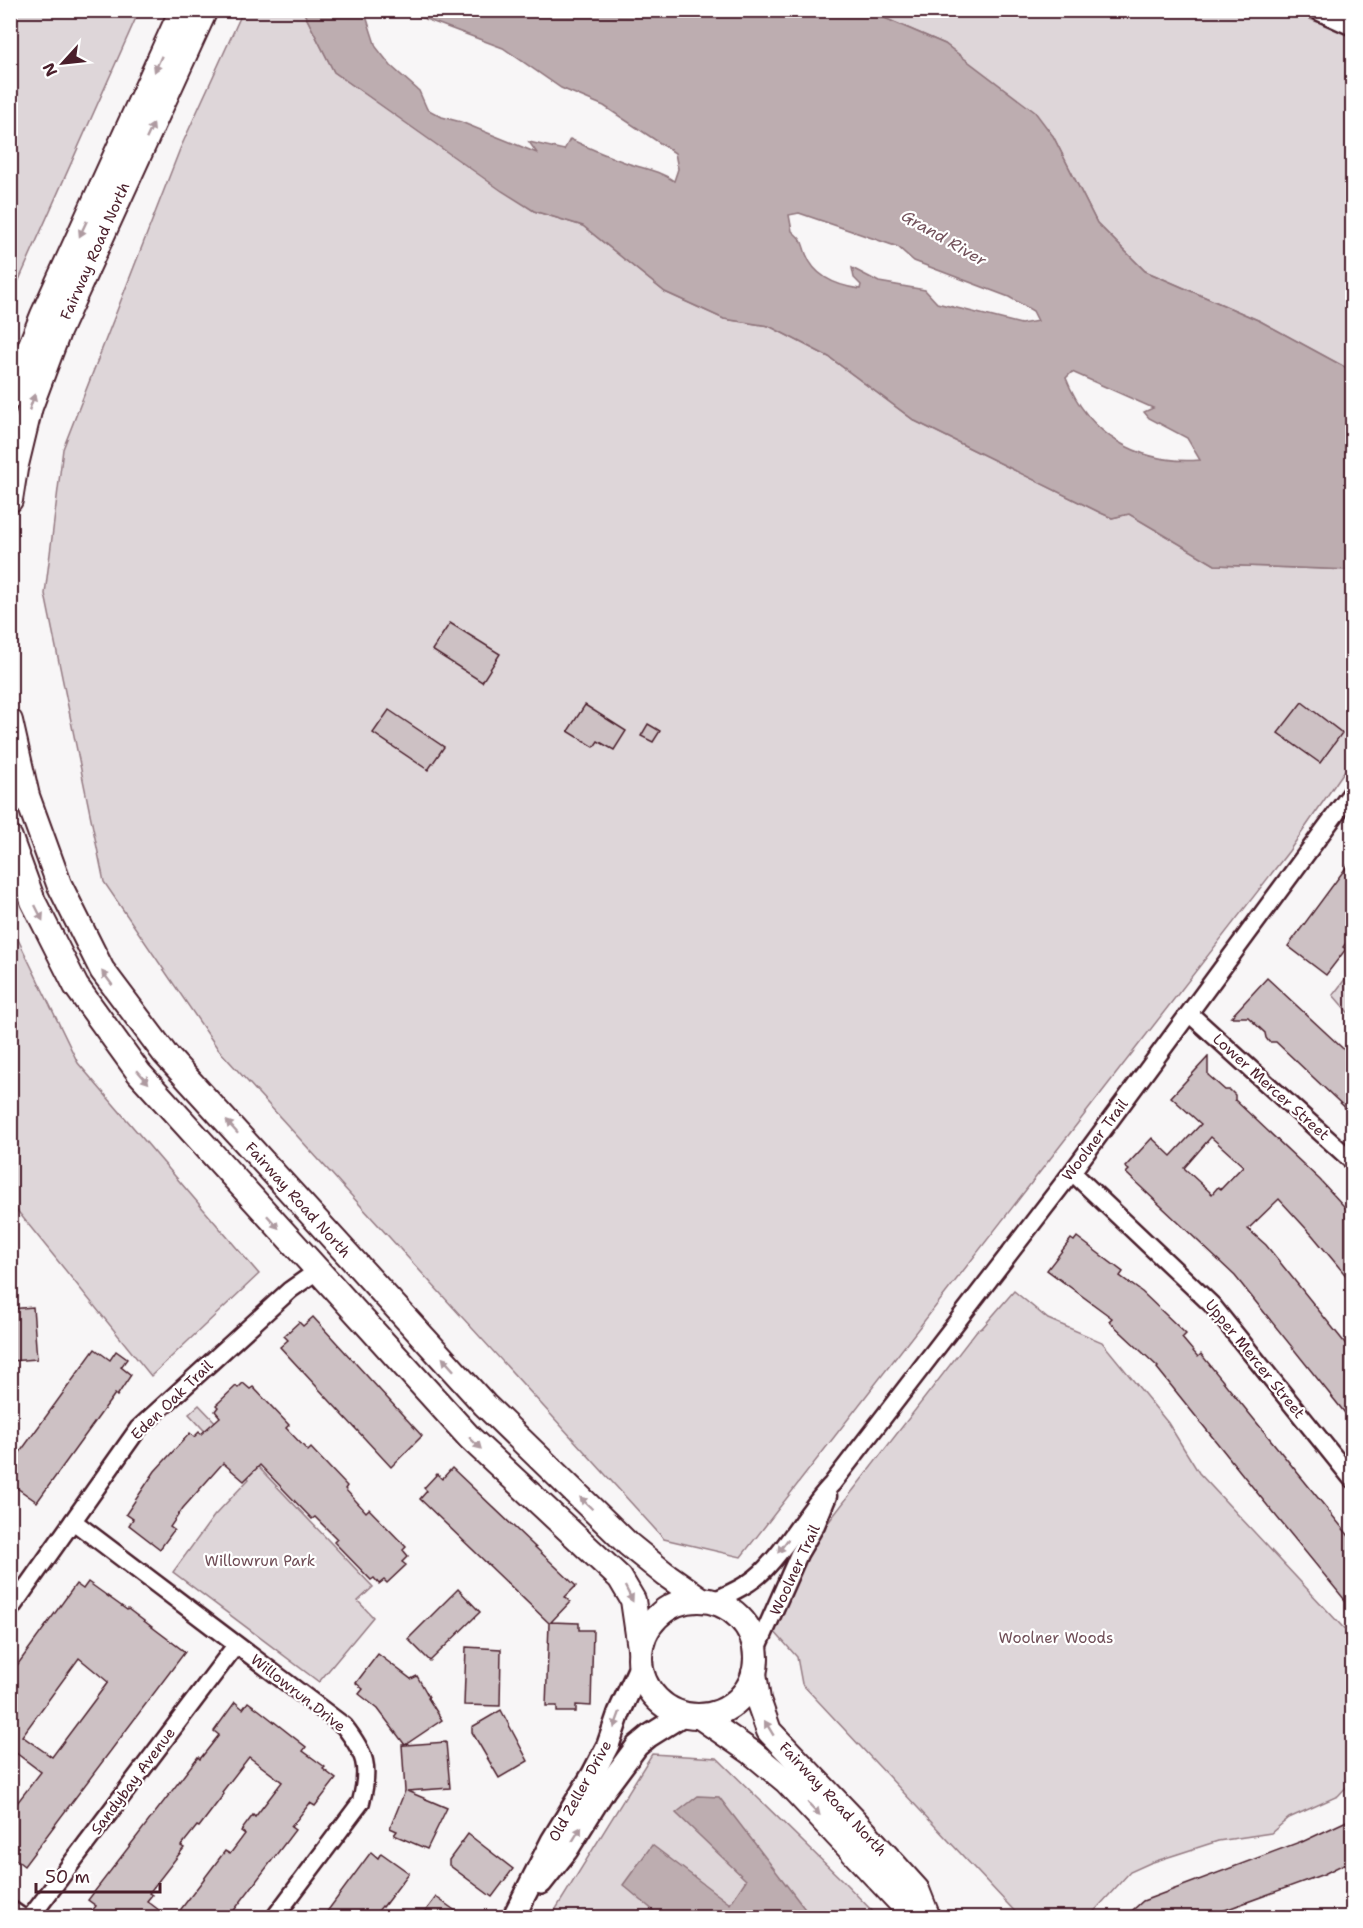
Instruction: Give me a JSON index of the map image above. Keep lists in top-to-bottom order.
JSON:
{
  "streets": {
    "main road": ["Fairway Road North"],
    "street": [
      "Lower Mercer Street",
      "Woolner Trail",
      "Upper Mercer Street",
      "Eden Oak Trail",
      "Willowrun Drive",
      "Sandybay Avenue",
      "Old Zeller Drive"
    ]
  },
  "crossings": [
    ["Fairway Road North", "Woolner Trail"],
    ["Fairway Road North", "Old Zeller Drive"],
    ["Lower Mercer Street", "Woolner Trail"],
    ["Woolner Trail", "Upper Mercer Street"],
    ["Woolner Trail", "Old Zeller Drive"],
    ["Eden Oak Trail", "Willowrun Drive"],
    ["Willowrun Drive", "Sandybay Avenue"]
  ],
  "water": ["Grand River"],
  "parks": ["Willowrun Park", "Woolner Woods"],
  "scale_bar": "50 m",
  "north": "bottom left"
}
